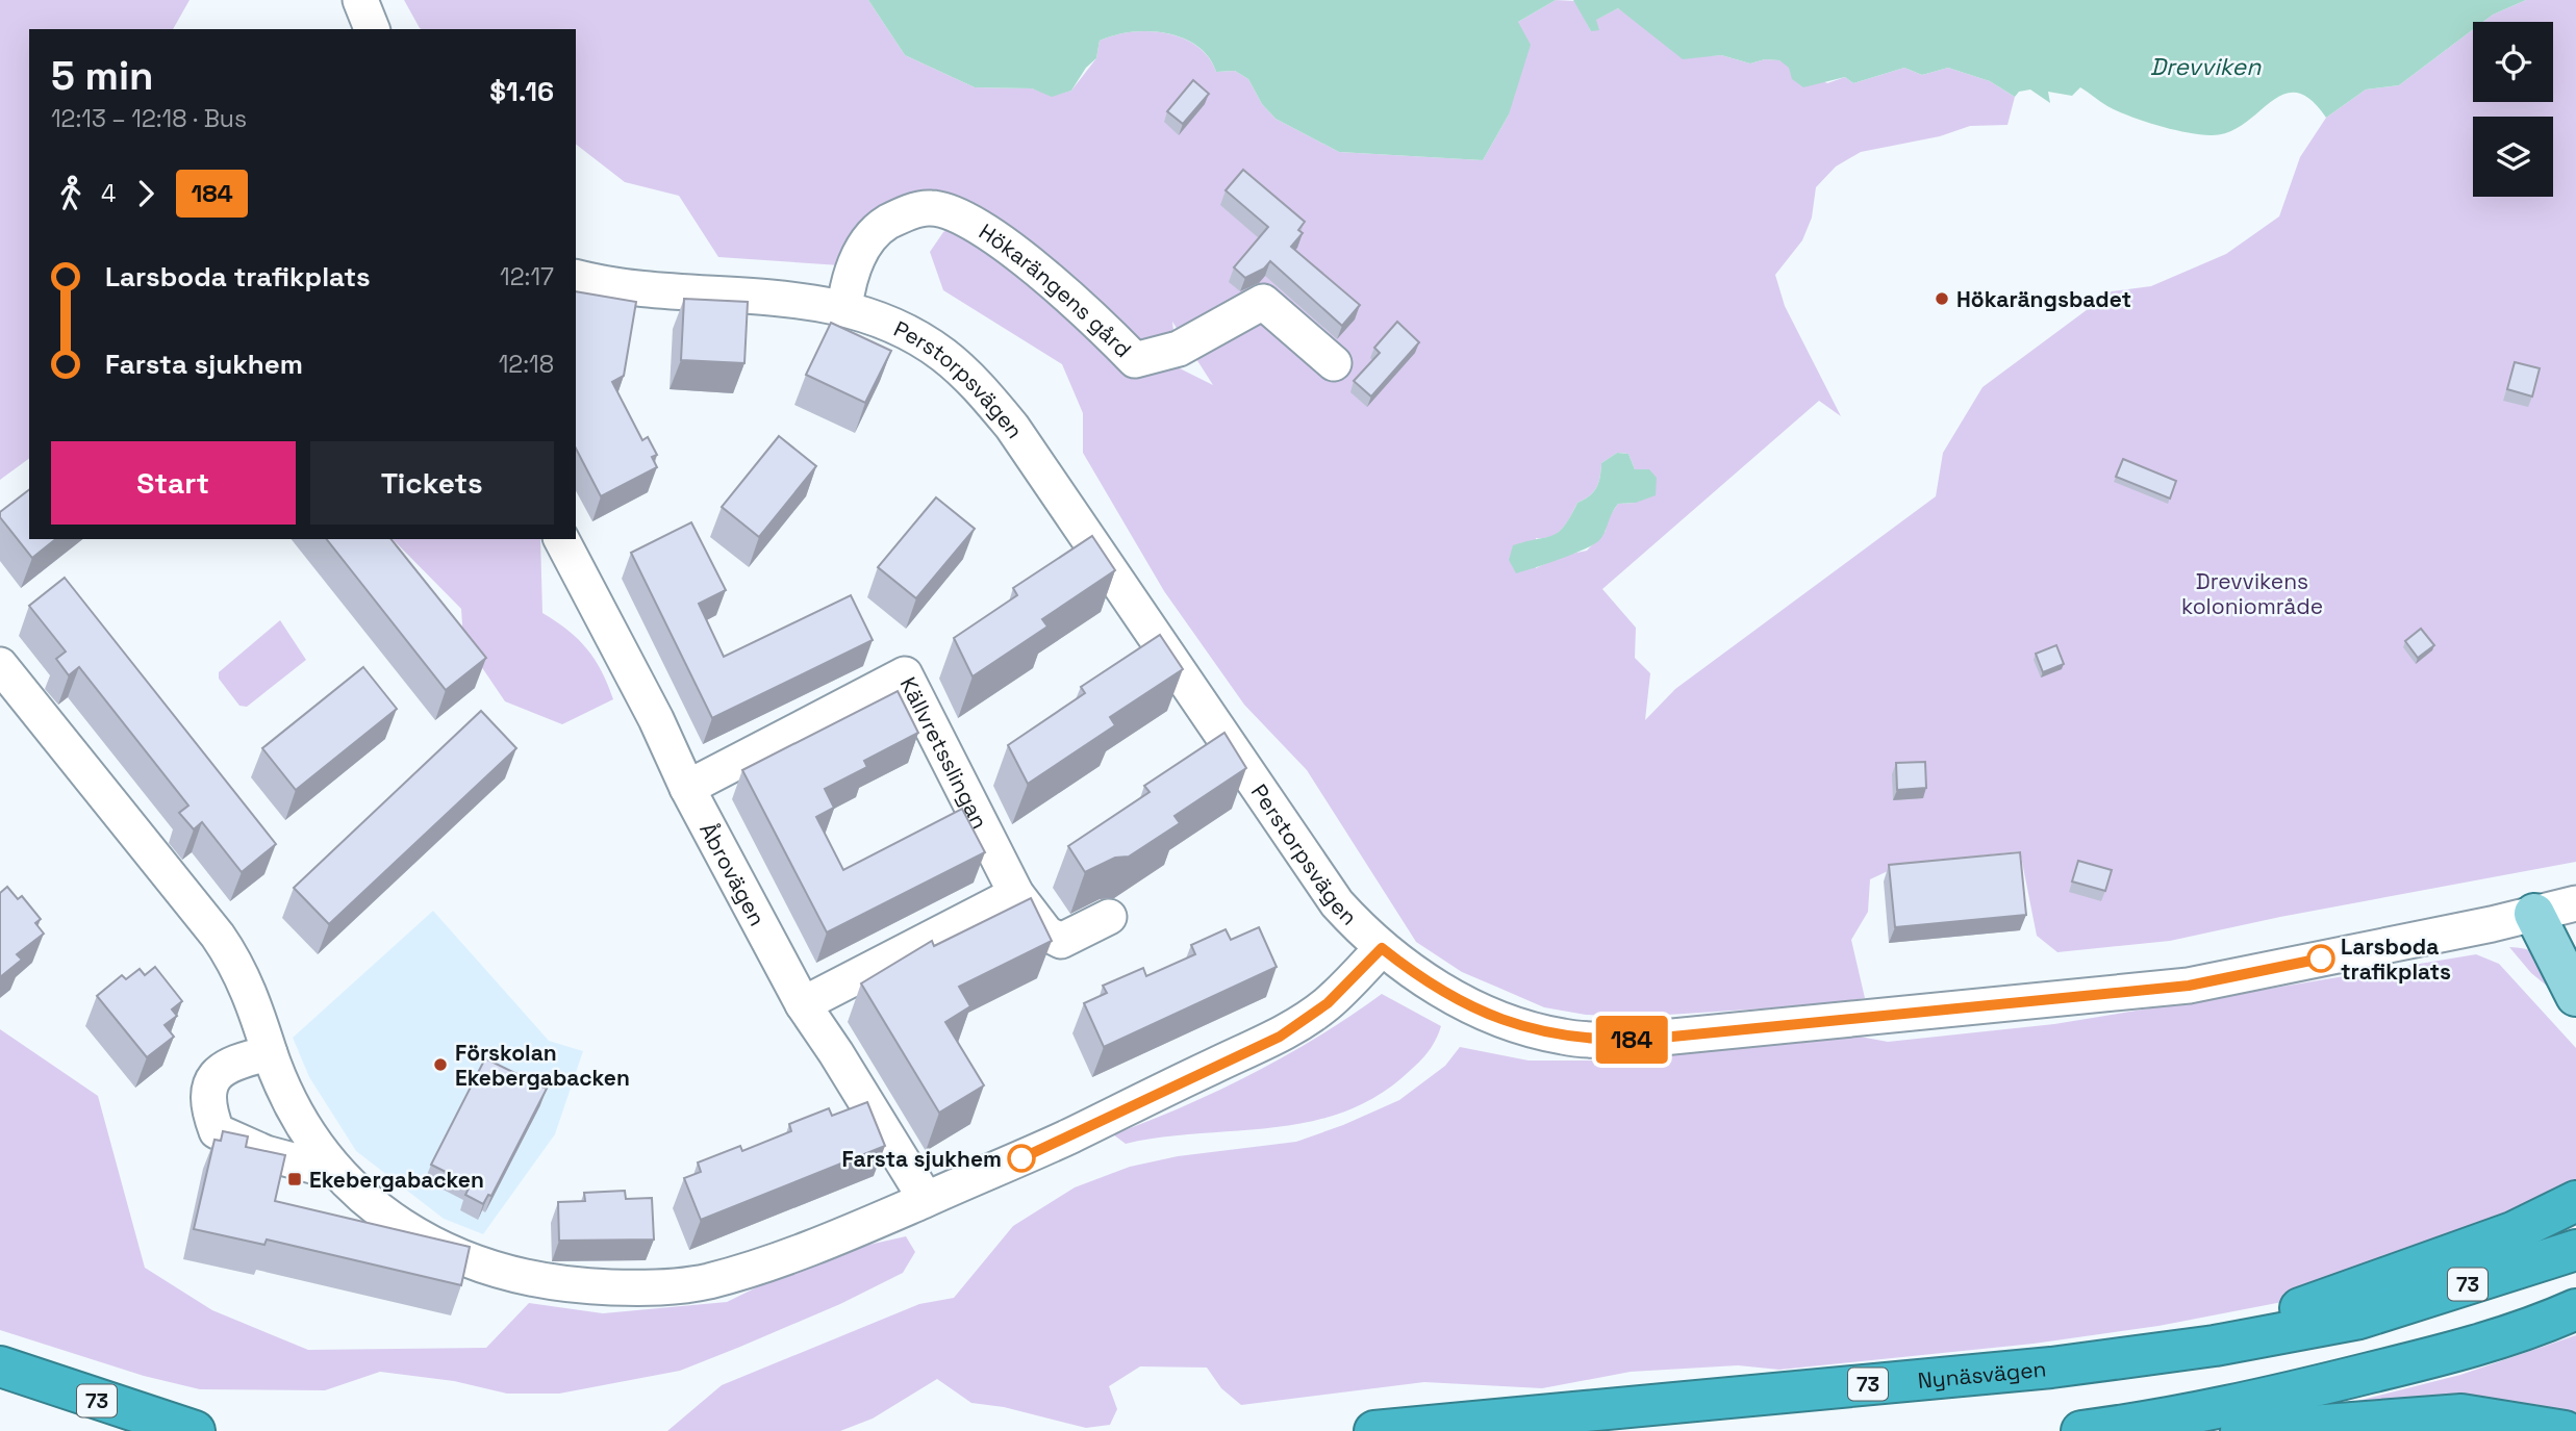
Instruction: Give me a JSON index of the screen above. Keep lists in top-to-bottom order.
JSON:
{
  "streets": {
    "highway": ["73", "Nynäsvägen"],
    "street": [
      "Hökarängens gård",
      "Perstorpsvägen",
      "Källvretsslingan",
      "Åbrovägen"
    ]
  },
  "crossings": [
    ["Hökarängens gård", "Perstorpsvägen"],
    ["Källvretsslingan", "Åbrovägen"]
  ],
  "water": ["Drevviken"],
  "parks": ["Drevvikens koloniområde"],
  "places": {
    "other": [
      "Hökarängsbadet",
      "Larsboda trafikplats",
      "Förskolan Ekebergabacken",
      "Farsta sjukhem"
    ],
    "transit": ["Ekebergabacken"]
  },
  "lines": ["bus line 184"],
  "page": {
    "on_map": "184",
    "heading": ["5 min", "12:13 – 12:18 · Bus", "$1.16"],
    "legs": ["4", "184"],
    "list": [
      {
        "name": "Larsboda trafikplats",
        "value": "12:17"
      },
      {
        "name": "Farsta sjukhem",
        "value": "12:18"
      }
    ],
    "buttons": ["Start", "Tickets"]
  }
}
